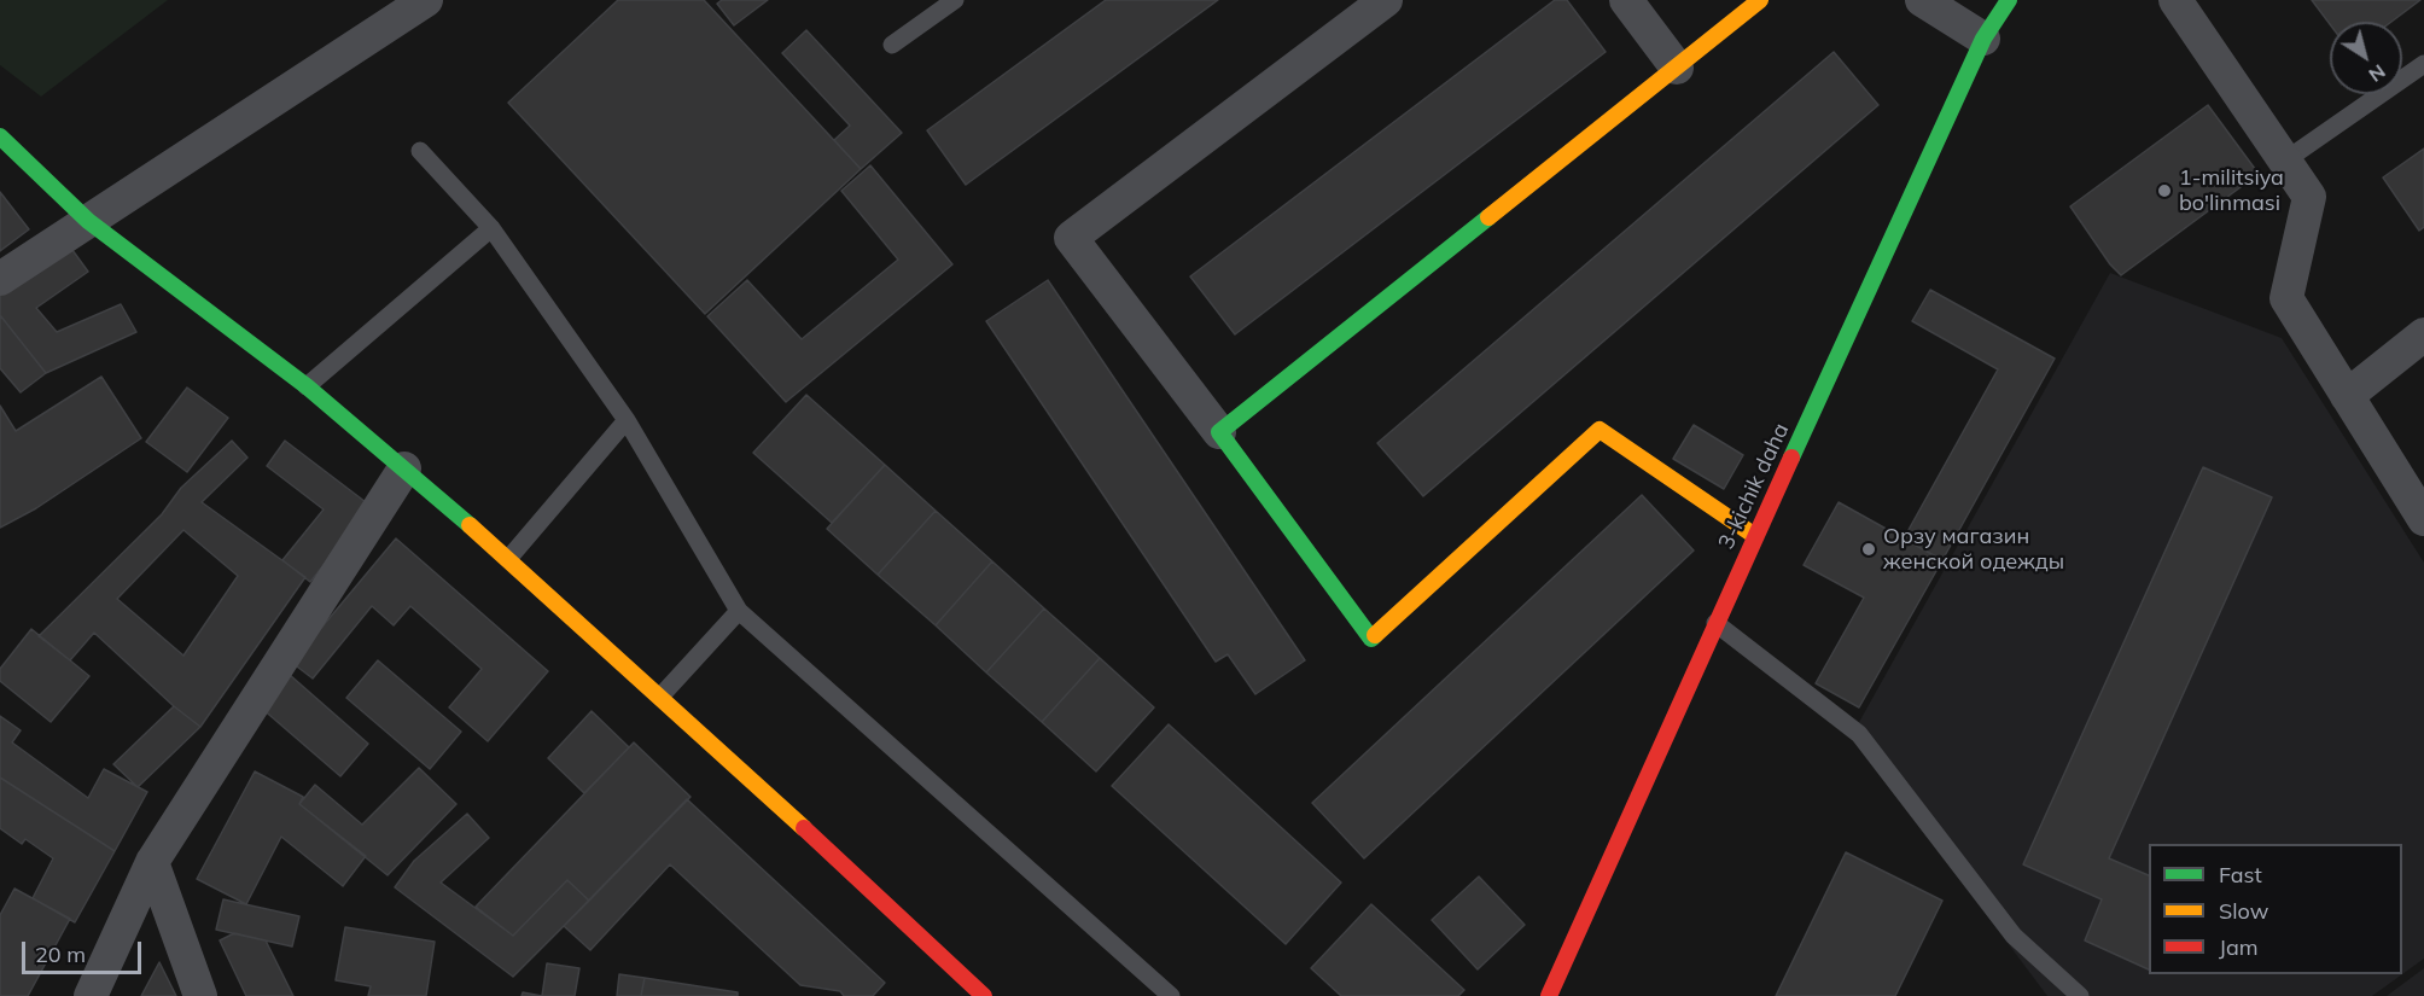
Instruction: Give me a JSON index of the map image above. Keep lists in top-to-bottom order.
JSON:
{
  "streets": {
    "street": ["3-kichik daha"]
  },
  "places": ["1-militsiya bo'linmasi", "Орзу магазин женской одежды"],
  "legend": ["Fast", "Slow", "Jam"],
  "scale_bar": "20 m",
  "north": "bottom right"
}
